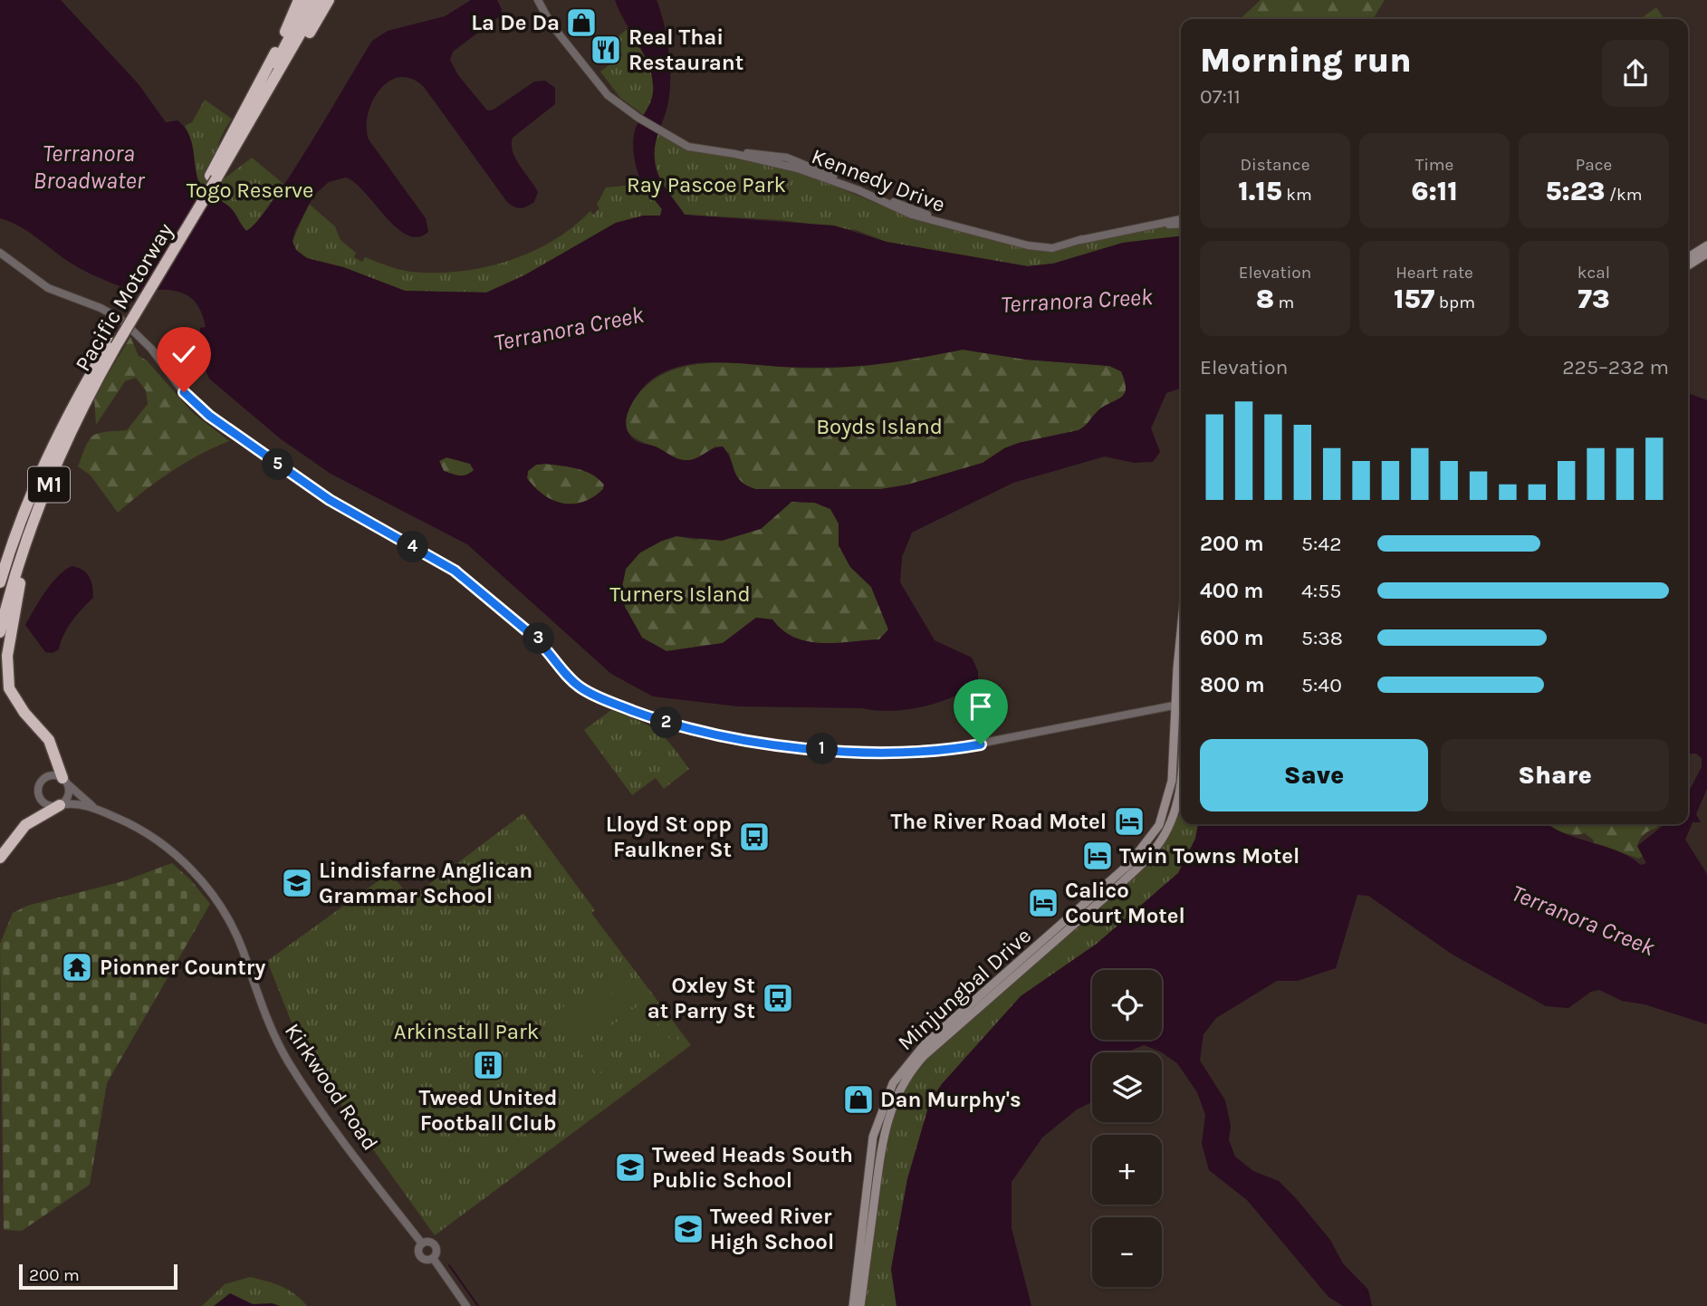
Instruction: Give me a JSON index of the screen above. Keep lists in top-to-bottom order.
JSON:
{
  "streets": {
    "highway": ["Pacific Motorway", "M1"],
    "main road": ["Minjungbal Drive"],
    "street": ["Kennedy Drive", "Kirkwood Road"]
  },
  "water": ["Terranora Broadwater", "Terranora Creek"],
  "parks": [
    "Ray Pascoe Park",
    "Togo Reserve",
    "Boyds Island",
    "Turners Island",
    "Arkinstall Park"
  ],
  "places": {
    "shop": ["La De Da", "Dan Murphy's"],
    "restaurant": ["Real Thai Restaurant"],
    "hotel": ["The River Road Motel", "Twin Towns Motel", "Calico Court Motel"],
    "bus stop": ["Lloyd St opp Faulkner St", "Oxley St at Parry St"],
    "school or university": ["Lindisfarne Anglican Grammar School", "Tweed Heads South Public School", "Tweed River High School"],
    "temple": ["Pionner Country"],
    "building": ["Tweed United Football Club"]
  },
  "scale_bar": "200 m",
  "page": {
    "heading": ["Morning run", "07:11"],
    "stats": [
      ["Distance", "1.15 km"],
      ["Time", "6:11"],
      ["Pace", "5:23 /km"],
      ["Elevation", "8 m"],
      ["Heart rate", "157 bpm"],
      ["kcal", "73"]
    ],
    "chart": ["Elevation", "225–232 m"],
    "pins": [
      "5",
      "4",
      "3",
      "2",
      "1"
    ],
    "list": [
      {
        "name": "200 m",
        "note": "5:42"
      },
      {
        "name": "400 m",
        "note": "4:55"
      },
      {
        "name": "600 m",
        "note": "5:38"
      },
      {
        "name": "800 m",
        "note": "5:40"
      }
    ],
    "buttons": ["Save", "Share"],
    "map_buttons": ["+", "−"],
    "scale": "200 m"
  }
}
